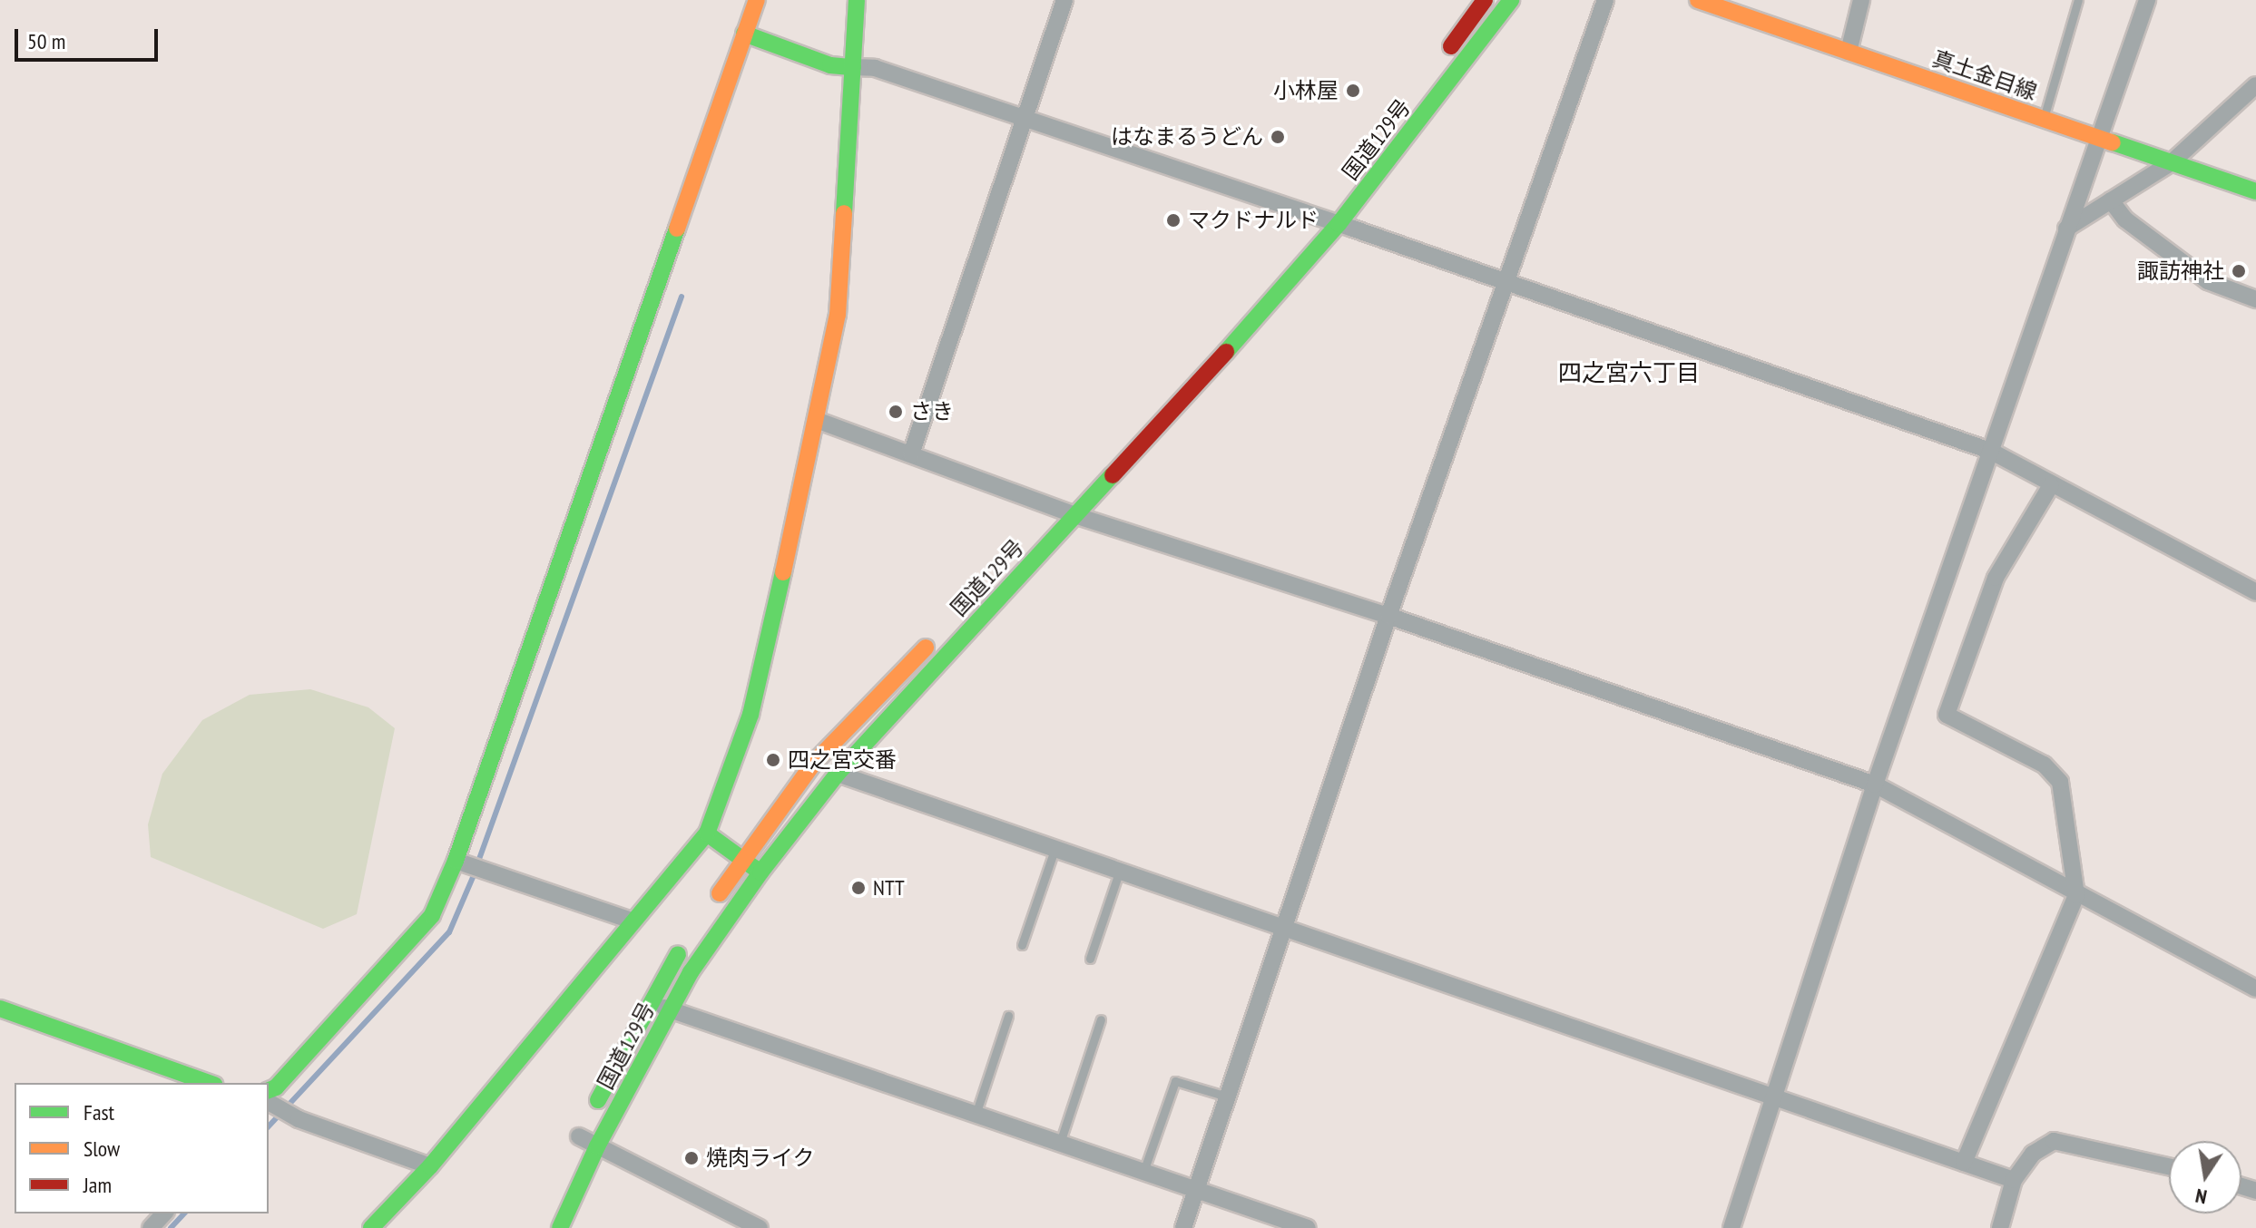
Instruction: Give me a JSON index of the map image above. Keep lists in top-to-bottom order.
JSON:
{
  "streets": {
    "main road": ["真土金目線", "国道129号"]
  },
  "districts": ["四之宮六丁目"],
  "places": [
    "小林屋",
    "はなまるうどん",
    "マクドナルド",
    "諏訪神社",
    "さき",
    "四之宮交番",
    "NTT",
    "焼肉ライク"
  ],
  "legend": ["Fast", "Slow", "Jam"],
  "scale_bar": "50 m",
  "north": "bottom"
}
